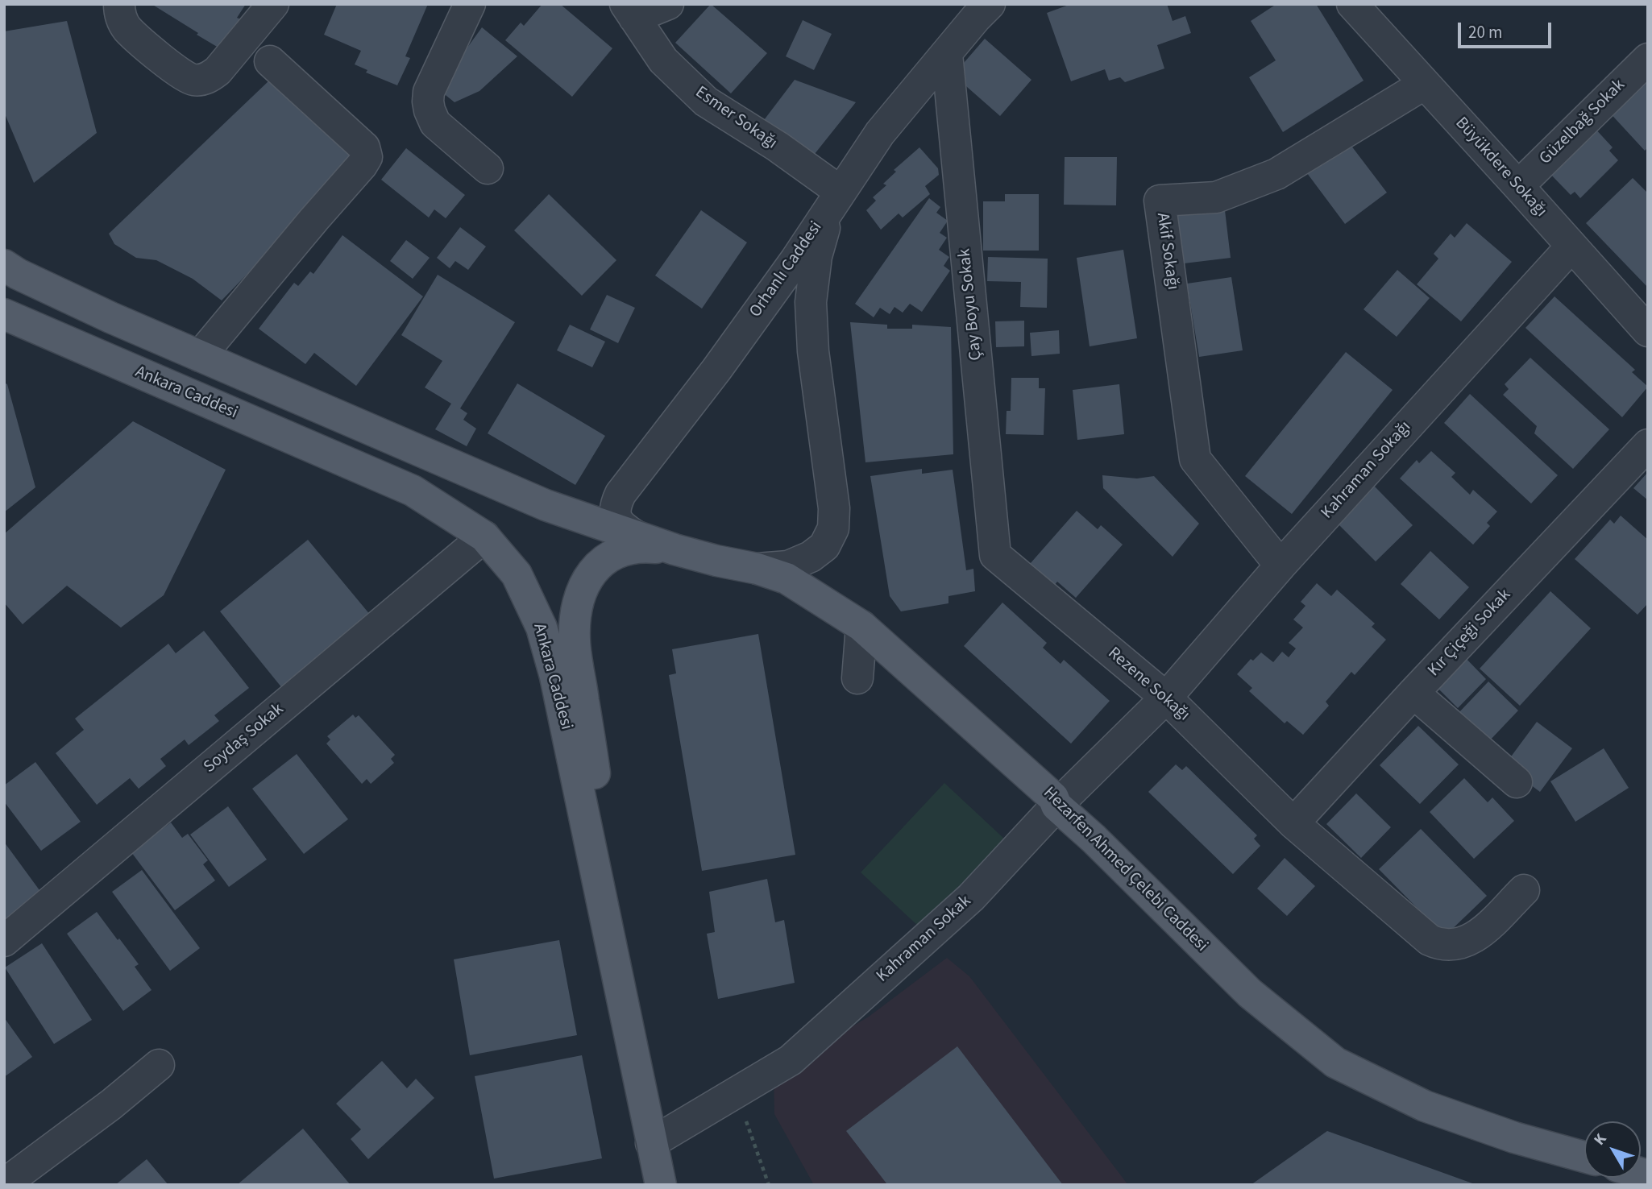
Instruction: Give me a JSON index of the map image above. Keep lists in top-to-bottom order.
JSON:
{
  "streets": {
    "main road": ["Ankara Caddesi", "Hezarfen Ahmed Çelebi Caddesi"],
    "street": [
      "Esmer Sokağı",
      "Güzelbağ Sokak",
      "Büyükdere Sokağı",
      "Akif Sokağı",
      "Orhanlı Caddesi",
      "Çay Boyu Sokak",
      "Kahraman Sokağı",
      "Kır Çiçeği Sokak",
      "Rezene Sokağı",
      "Soydaş Sokak",
      "Kahraman Sokak"
    ]
  },
  "crossings": [
    ["Esmer Sokağı", "Orhanlı Caddesi"],
    ["Güzelbağ Sokak", "Büyükdere Sokağı"],
    ["Büyükdere Sokağı", "Akif Sokağı"],
    ["Büyükdere Sokağı", "Kahraman Sokağı"],
    ["Akif Sokağı", "Kahraman Sokağı"],
    ["Orhanlı Caddesi", "Çay Boyu Sokak"],
    ["Çay Boyu Sokak", "Rezene Sokağı"],
    ["Ankara Caddesi", "Soydaş Sokak"],
    ["Ankara Caddesi", "Kahraman Sokak"],
    ["Kahraman Sokağı", "Rezene Sokağı"],
    ["Kahraman Sokağı", "Kahraman Sokak"],
    ["Kır Çiçeği Sokak", "Rezene Sokağı"],
    ["Rezene Sokağı", "Kahraman Sokak"],
    ["Hezarfen Ahmed Çelebi Caddesi", "Kahraman Sokak"]
  ],
  "scale_bar": "20 m",
  "north": "top left"
}
